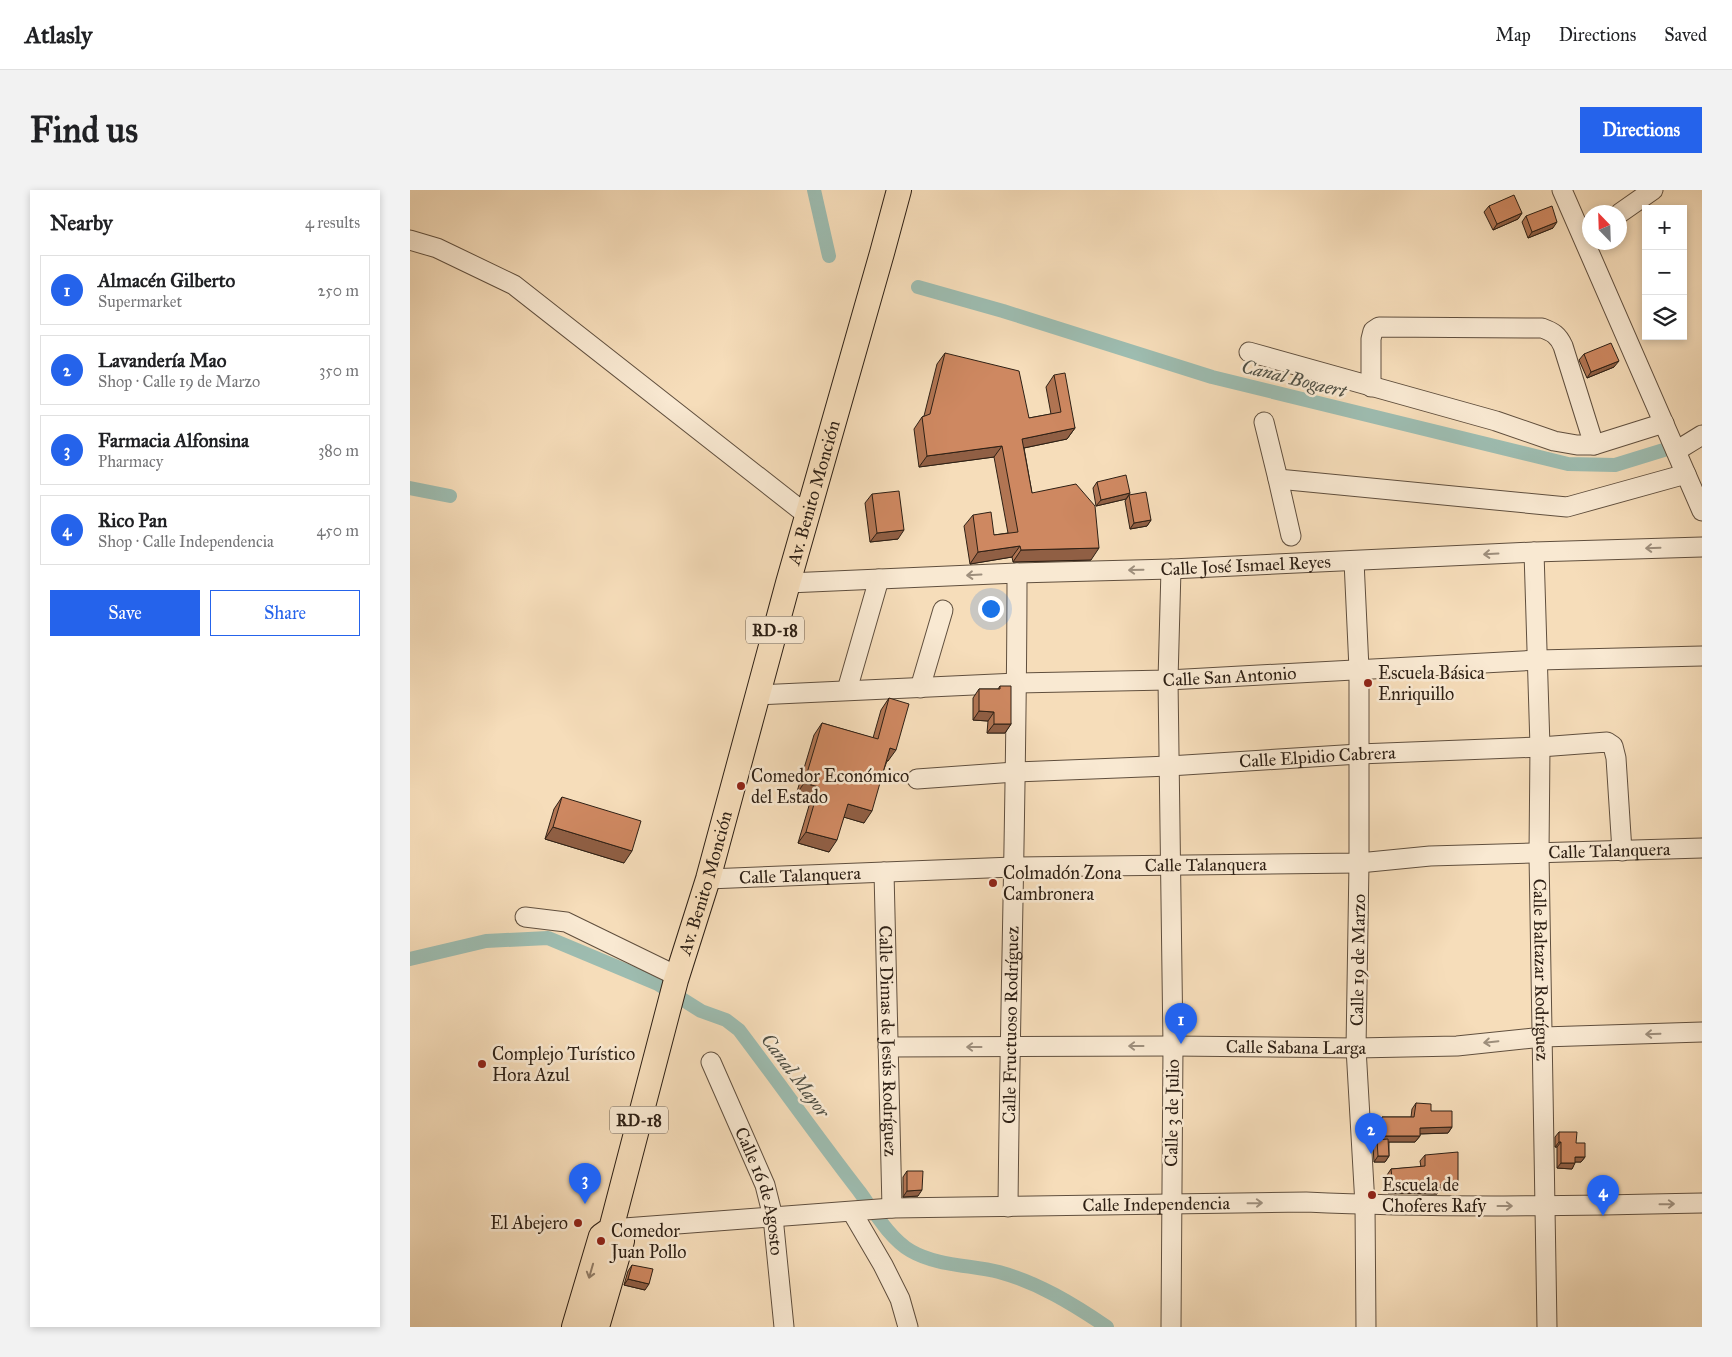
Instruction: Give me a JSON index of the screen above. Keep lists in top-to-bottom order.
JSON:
{
  "streets": {
    "main road": ["Av. Benito Monción", "RD-18"],
    "street": [
      "Calle José Ismael Reyes",
      "Calle San Antonio",
      "Calle Elpidio Cabrera",
      "Calle Talanquera",
      "Calle 19 de Marzo",
      "Calle Baltazar Rodríguez",
      "Calle Fructuoso Rodríguez",
      "Calle Dimas de Jesús Rodríguez",
      "Calle Sabana Larga",
      "Calle 3 de Julio",
      "Calle 16 de Agosto",
      "Calle Independencia"
    ]
  },
  "crossings": [
    ["Av. Benito Monción", "Calle José Ismael Reyes"],
    ["Av. Benito Monción", "Calle San Antonio"],
    ["Av. Benito Monción", "Calle Talanquera"],
    ["Av. Benito Monción", "Calle Independencia"],
    ["Calle José Ismael Reyes", "Calle 19 de Marzo"],
    ["Calle José Ismael Reyes", "Calle Baltazar Rodríguez"],
    ["Calle José Ismael Reyes", "Calle Fructuoso Rodríguez"],
    ["Calle José Ismael Reyes", "Calle 3 de Julio"],
    ["Calle San Antonio", "Calle 19 de Marzo"],
    ["Calle San Antonio", "Calle Baltazar Rodríguez"],
    ["Calle San Antonio", "Calle Fructuoso Rodríguez"],
    ["Calle San Antonio", "Calle 3 de Julio"],
    ["Calle Elpidio Cabrera", "Calle Talanquera"],
    ["Calle Elpidio Cabrera", "Calle 19 de Marzo"],
    ["Calle Elpidio Cabrera", "Calle Baltazar Rodríguez"],
    ["Calle Elpidio Cabrera", "Calle Fructuoso Rodríguez"],
    ["Calle Elpidio Cabrera", "Calle 3 de Julio"],
    ["Calle Talanquera", "Calle 19 de Marzo"],
    ["Calle Talanquera", "Calle Baltazar Rodríguez"],
    ["Calle Talanquera", "Calle Fructuoso Rodríguez"],
    ["Calle Talanquera", "Calle Dimas de Jesús Rodríguez"],
    ["Calle Talanquera", "Calle 3 de Julio"],
    ["Calle 19 de Marzo", "Calle Sabana Larga"],
    ["Calle 19 de Marzo", "Calle Independencia"],
    ["Calle Baltazar Rodríguez", "Calle Sabana Larga"],
    ["Calle Baltazar Rodríguez", "Calle Independencia"],
    ["Calle Fructuoso Rodríguez", "Calle Sabana Larga"],
    ["Calle Fructuoso Rodríguez", "Calle Independencia"],
    ["Calle Dimas de Jesús Rodríguez", "Calle Sabana Larga"],
    ["Calle Dimas de Jesús Rodríguez", "Calle Independencia"],
    ["Calle Sabana Larga", "Calle 3 de Julio"],
    ["Calle 3 de Julio", "Calle Independencia"],
    ["Calle 16 de Agosto", "Calle Independencia"]
  ],
  "one_way": ["Calle Sabana Larga", "Calle Independencia"],
  "water": ["Canal Bogaert", "Canal Mayor"],
  "places": [
    "Escuela Básica Enriquillo",
    "Comedor Económico del Estado",
    "Colmadón Zona Cambronera",
    "Complejo Turístico Hora Azul",
    "Escuela de Choferes Rafy",
    "El Abejero",
    "Comedor Juan Pollo"
  ],
  "north": "top left",
  "page": {
    "header": "Atlasly",
    "nav": ["Map", "Directions", "Saved"],
    "buttons": [
      "Directions",
      ["Save", "Share"]
    ],
    "title": "Find us",
    "heading": ["Nearby", "4 results"],
    "map_buttons": ["+", "−"],
    "list": [
      {
        "mark": "1",
        "name": "Almacén Gilberto",
        "note": "Supermarket",
        "value": "250 m"
      },
      {
        "mark": "2",
        "name": "Lavandería Mao",
        "note": "Shop · Calle 19 de Marzo",
        "value": "350 m"
      },
      {
        "mark": "3",
        "name": "Farmacia Alfonsina",
        "note": "Pharmacy",
        "value": "380 m"
      },
      {
        "mark": "4",
        "name": "Rico Pan",
        "note": "Shop · Calle Independencia",
        "value": "450 m"
      }
    ],
    "pins": [
      "1",
      "2",
      "3",
      "4"
    ]
  }
}
